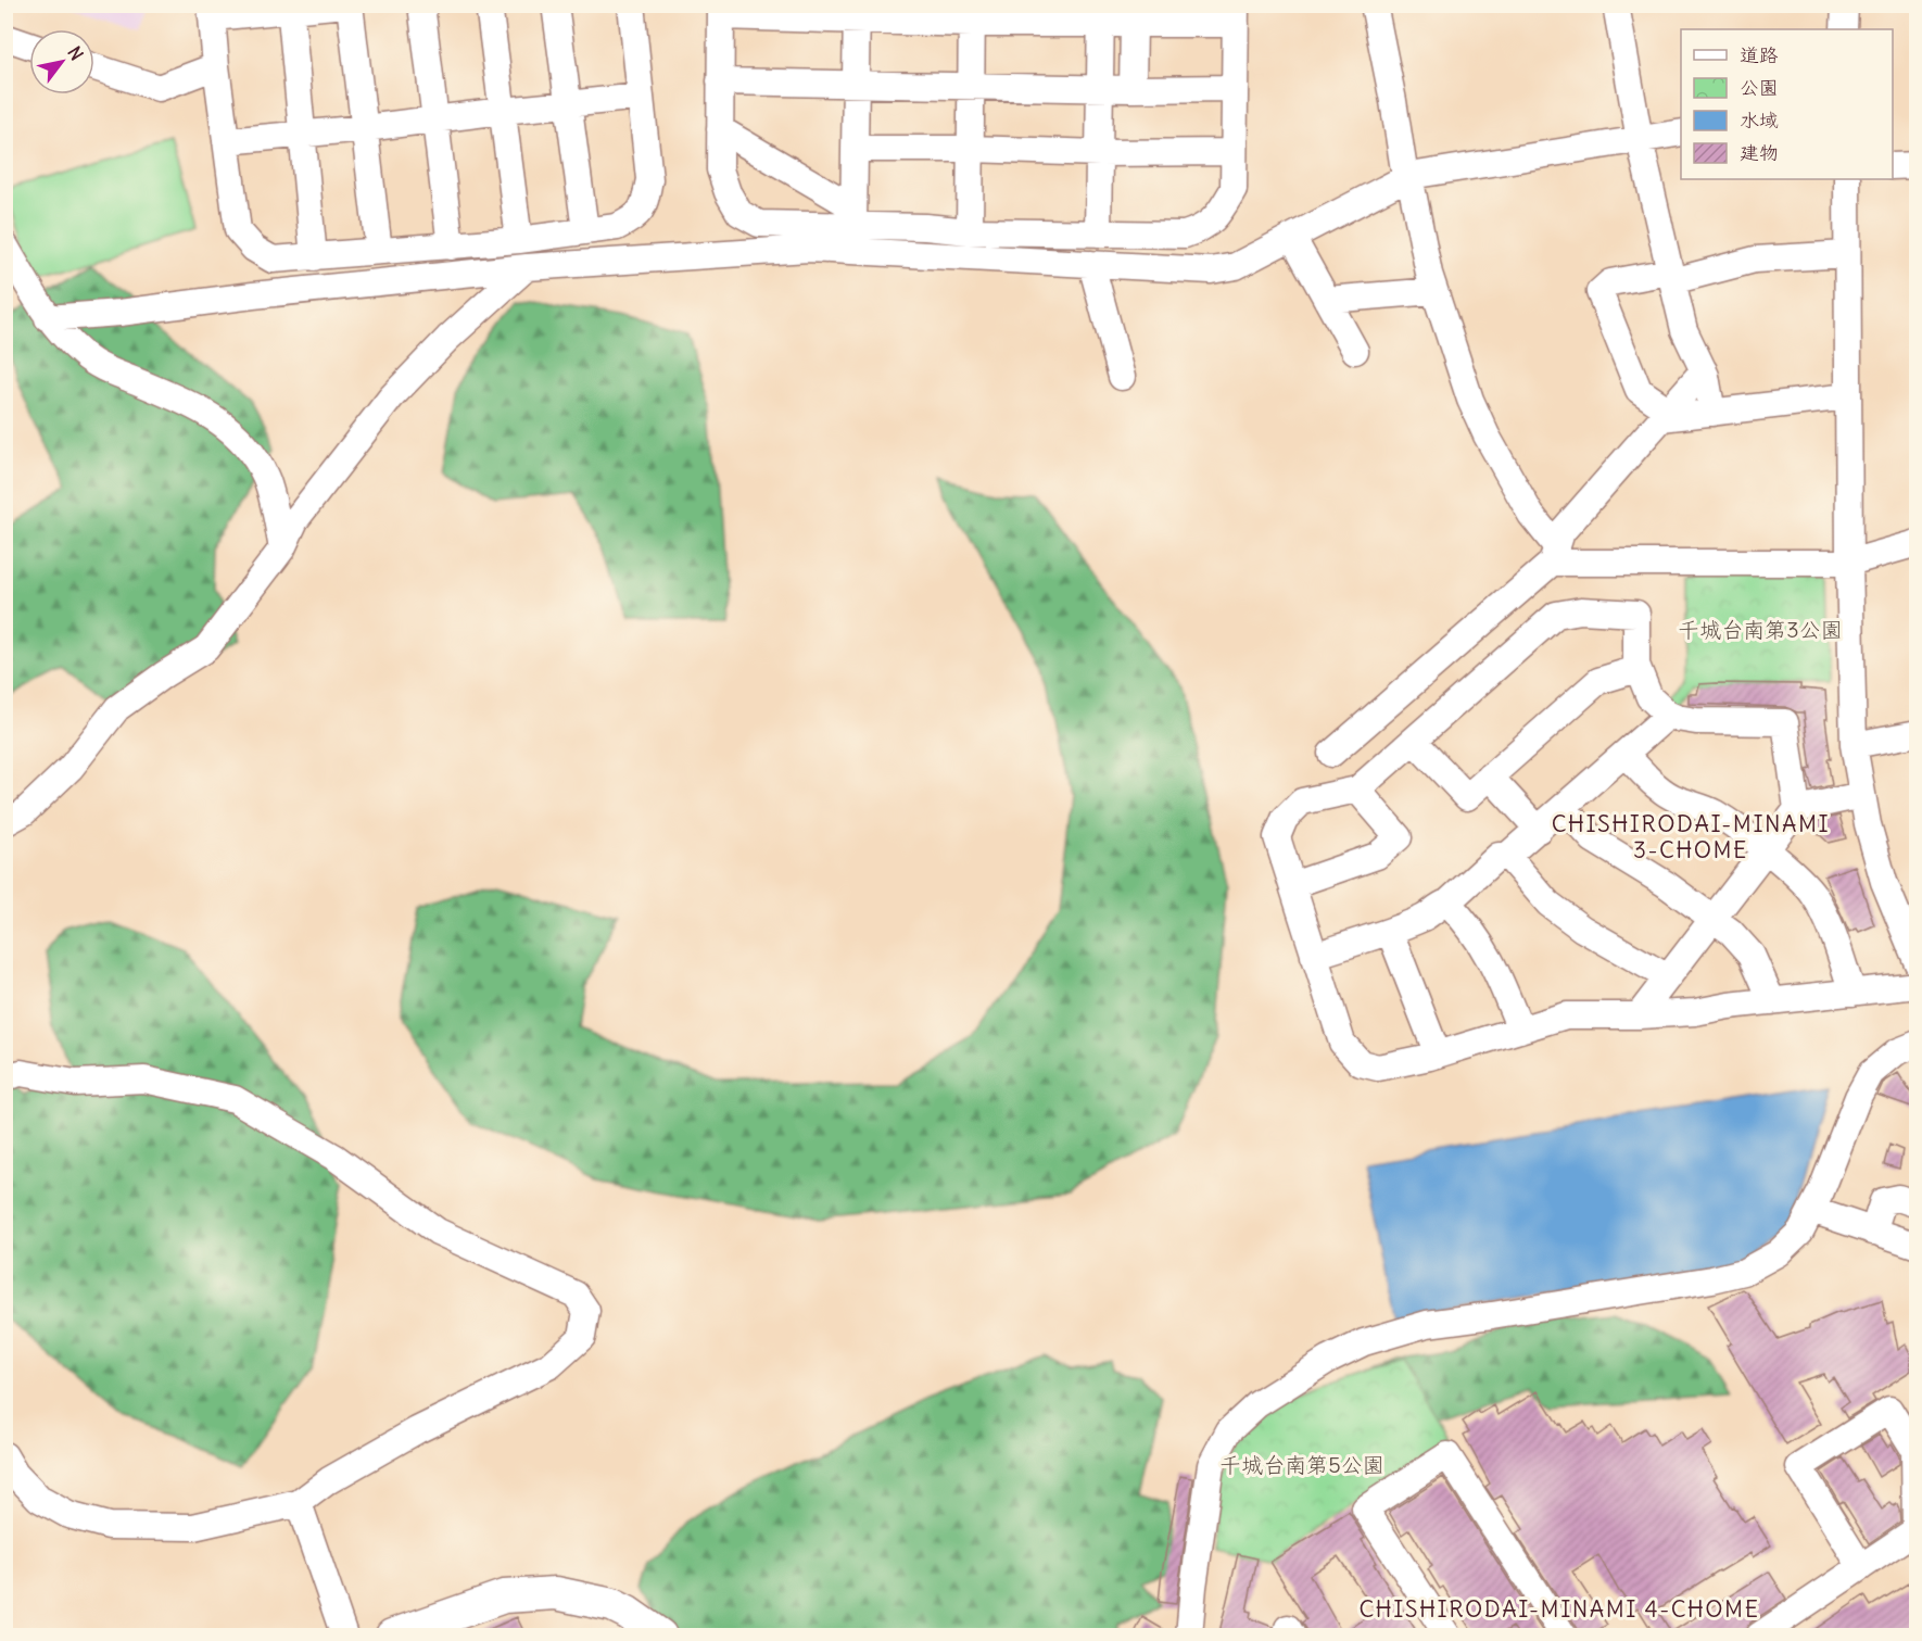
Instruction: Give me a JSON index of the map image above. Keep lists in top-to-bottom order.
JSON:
{
  "districts": ["CHISHIRODAI-MINAMI 3-CHOME", "CHISHIRODAI-MINAMI 4-CHOME"],
  "parks": ["千城台南第3公園", "千城台南第5公園"],
  "legend": [
    "道路",
    "公園",
    "水域",
    "建物"
  ],
  "north": "top right"
}
